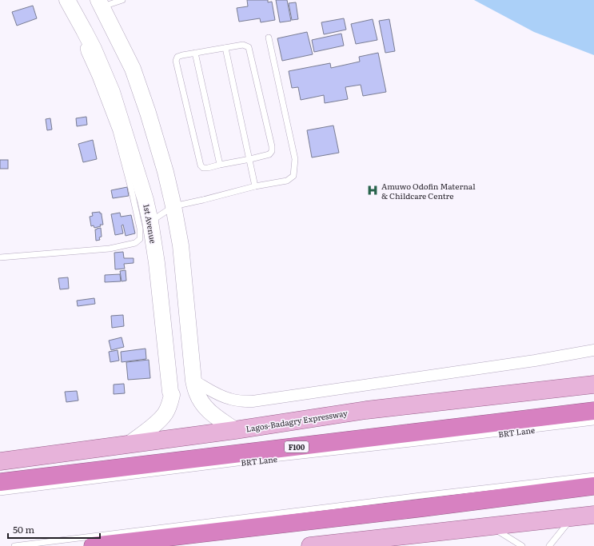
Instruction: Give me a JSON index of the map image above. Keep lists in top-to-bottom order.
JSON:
{
  "streets": {
    "highway": ["F100"],
    "main road": ["1st Avenue", "Lagos-Badagry Expressway"],
    "lane": ["BRT Lane"]
  },
  "crossings": [
    ["1st Avenue", "Lagos-Badagry Expressway"]
  ],
  "places": {
    "hospital": ["Amuwo Odofin Maternal & Childcare Centre"]
  },
  "scale_bar": "50 m"
}
